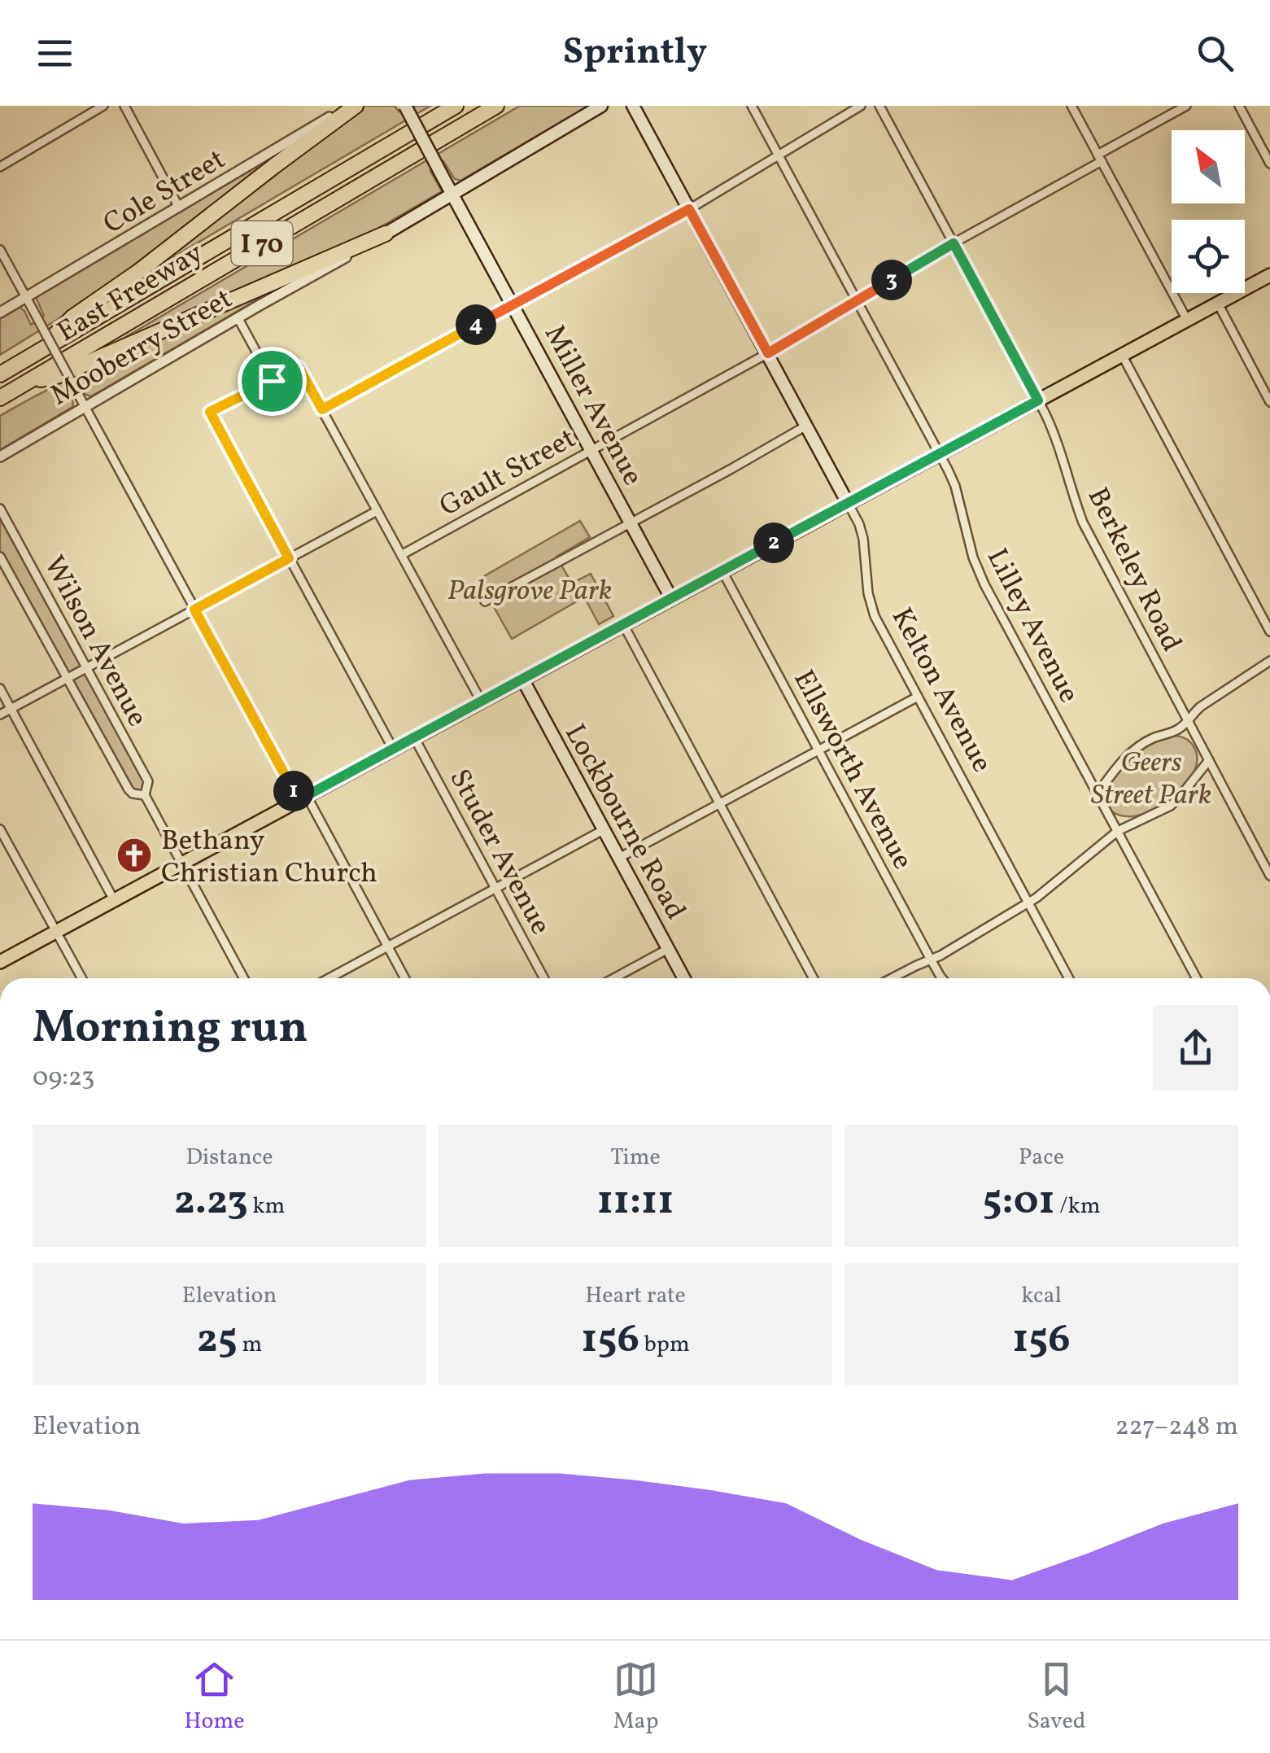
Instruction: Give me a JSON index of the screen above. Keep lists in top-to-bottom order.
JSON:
{
  "streets": {
    "highway": ["I 70", "East Freeway"],
    "main road": [
      "Mooberry Street",
      "Miller Avenue",
      "Kelton Avenue",
      "Lockbourne Road"
    ],
    "street": [
      "Cole Street",
      "Gault Street",
      "Berkeley Road",
      "Lilley Avenue",
      "Wilson Avenue",
      "Ellsworth Avenue",
      "Studer Avenue"
    ]
  },
  "crossings": [
    ["Mooberry Street", "Miller Avenue"],
    ["Miller Avenue", "Gault Street"],
    ["Gault Street", "Berkeley Road"],
    ["Gault Street", "Lilley Avenue"],
    ["Gault Street", "Kelton Avenue"]
  ],
  "parks": ["Palsgrove Park", "Geers Street Park"],
  "places": {
    "church": ["Bethany Christian Church"]
  },
  "north": "top left",
  "page": {
    "header": "Sprintly",
    "pins": [
      "3",
      "4",
      "2",
      "1"
    ],
    "heading": ["Morning run", "09:23"],
    "stats": [
      ["Distance", "2.23 km"],
      ["Time", "11:11"],
      ["Pace", "5:01 /km"],
      ["Elevation", "25 m"],
      ["Heart rate", "156 bpm"],
      ["kcal", "156"]
    ],
    "chart": ["Elevation", "227–248 m"],
    "tabs": ["Home", "Map", "Saved"]
  }
}
